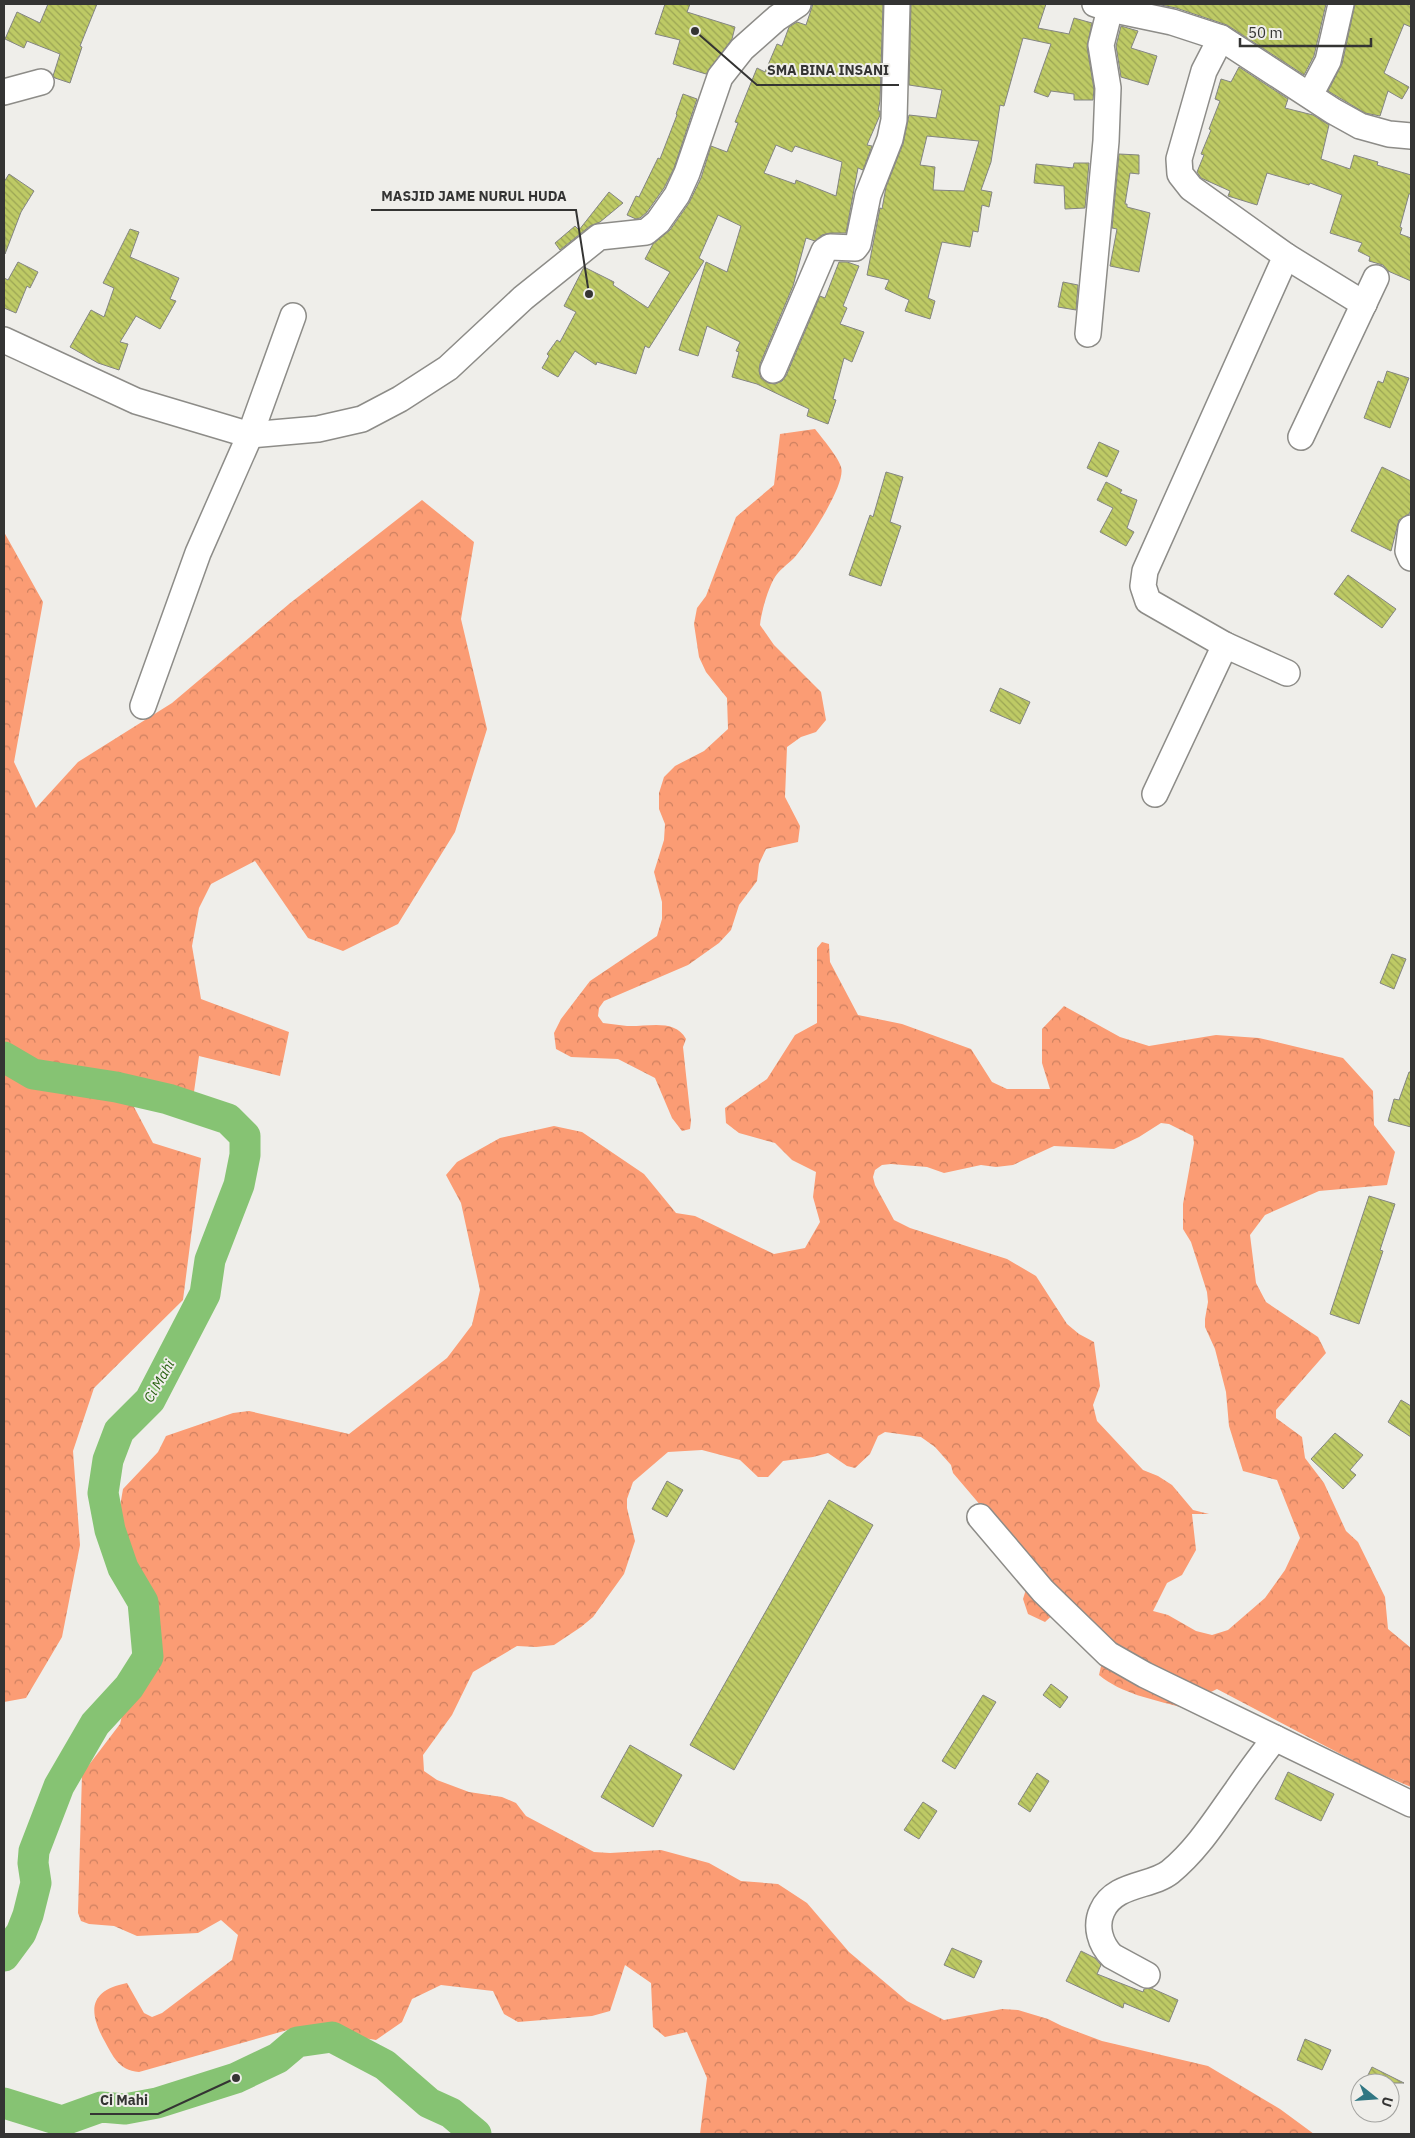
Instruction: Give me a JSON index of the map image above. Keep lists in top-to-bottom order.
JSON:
{
  "water": ["Ci Mahi"],
  "places": ["SMA BINA INSANI", "MASJID JAME NURUL HUDA", "Ci Mahi"],
  "scale_bar": "50 m",
  "north": "right"
}
